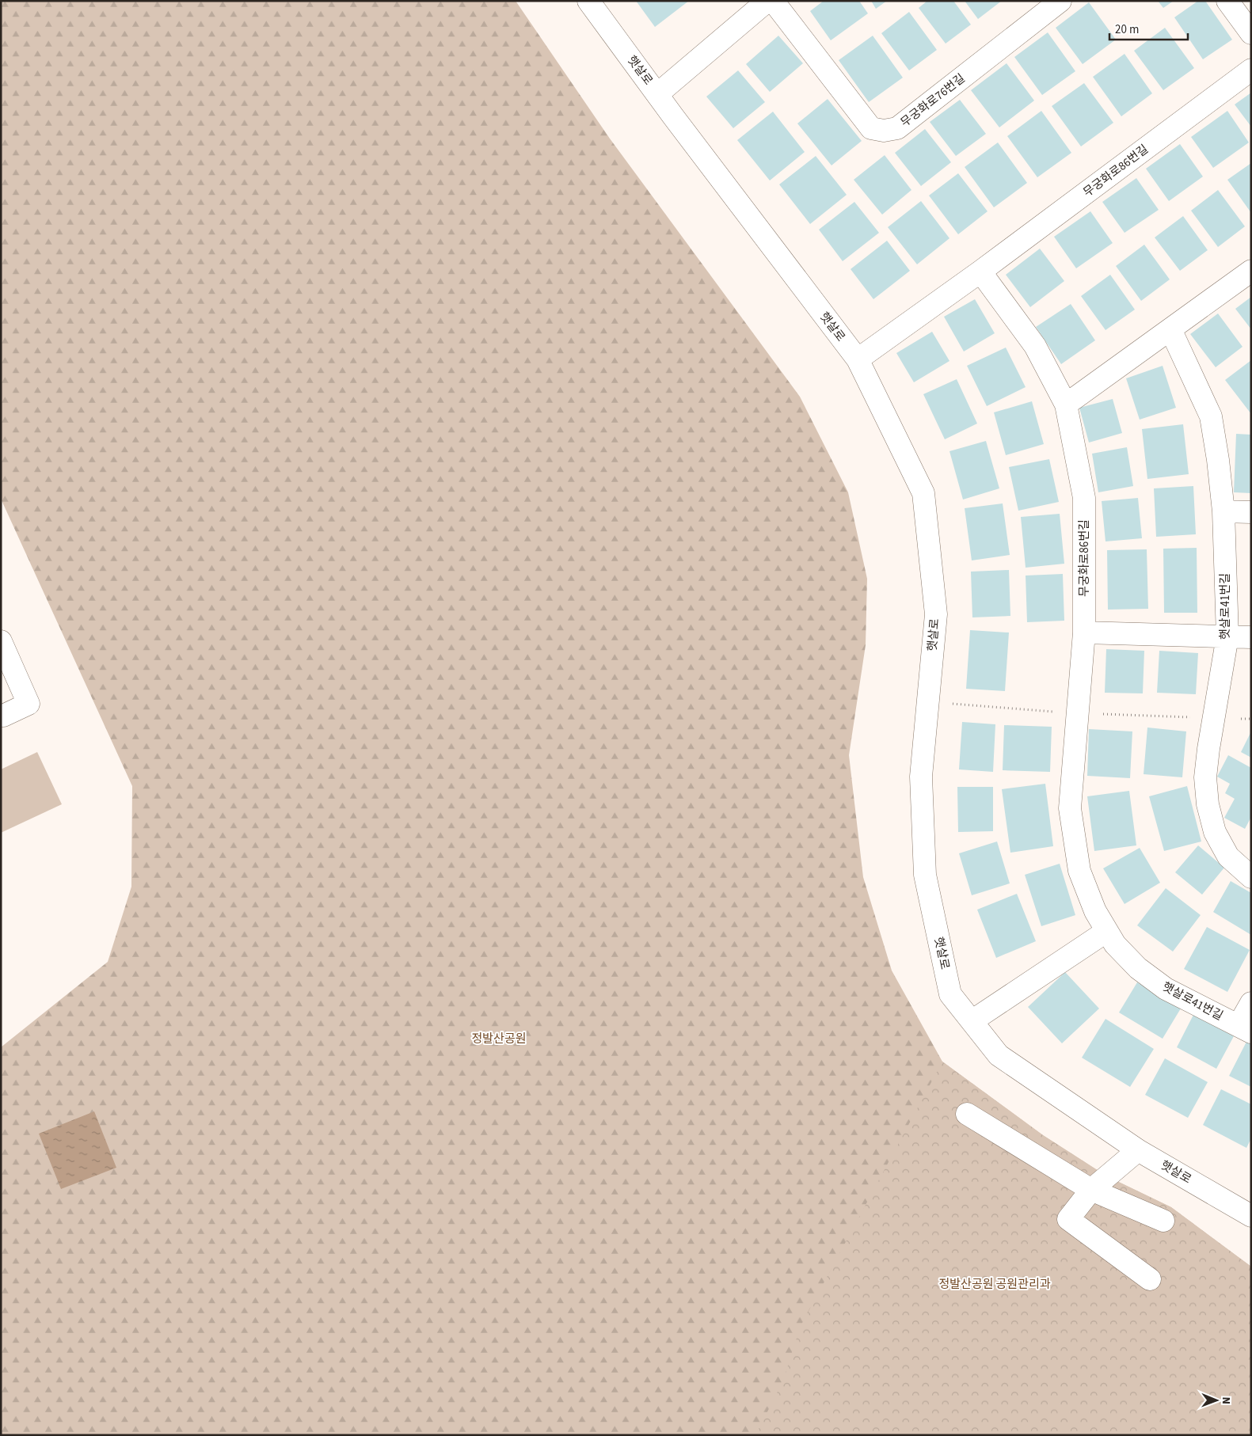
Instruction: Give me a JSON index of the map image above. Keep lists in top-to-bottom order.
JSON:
{
  "streets": {
    "street": [
      "햇살로",
      "무궁화로76번길",
      "무궁화로86번길",
      "햇살로41번길"
    ]
  },
  "crossings": [
    ["햇살로", "무궁화로86번길"],
    ["무궁화로86번길", "햇살로41번길"]
  ],
  "parks": ["정발산공원", "정발산공원 공원관리과"],
  "scale_bar": "20 m",
  "north": "right"
}
